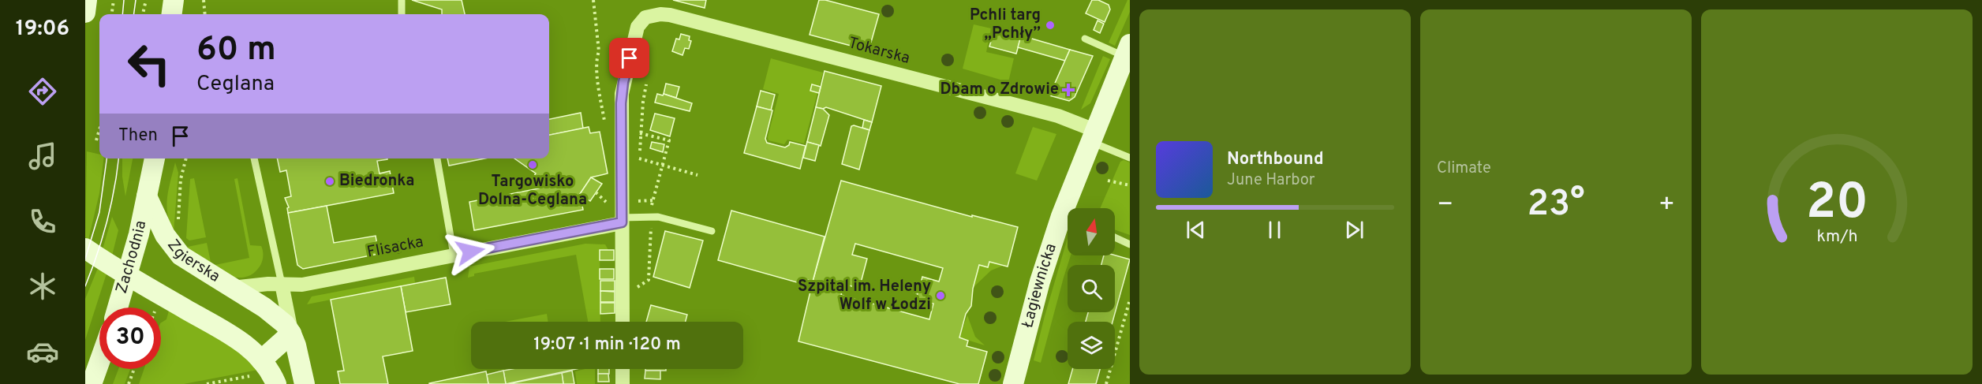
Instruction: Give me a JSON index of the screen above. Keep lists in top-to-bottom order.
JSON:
{
  "streets": {
    "street": [
      "Tokarska",
      "Flisacka",
      "Zachodnia",
      "Zgierska",
      "Łagiewnicka"
    ]
  },
  "crossings": [
    ["Tokarska", "Flisacka"],
    ["Tokarska", "Łagiewnicka"],
    ["Flisacka", "Zgierska"],
    ["Zachodnia", "Zgierska"]
  ],
  "places": {
    "other": [
      "Pchli targ „Pchły”",
      "Targowisko Dolna-Ceglana",
      "Biedronka",
      "Szpital im. Heleny Wolf w Łodzi"
    ],
    "health": ["Dbam o Zdrowie"]
  },
  "north": "top",
  "page": {
    "tabs": "19:06",
    "tile": "Climate",
    "turn": ["60 m", "Ceglana"],
    "then": "Then",
    "song": ["Northbound", "June Harbor"],
    "heat": ["−", "23°", "+"],
    "limit": "30",
    "trip": "19:07 · 1 min · 120 m",
    "gauge": ["20", "km/h"]
  }
}
